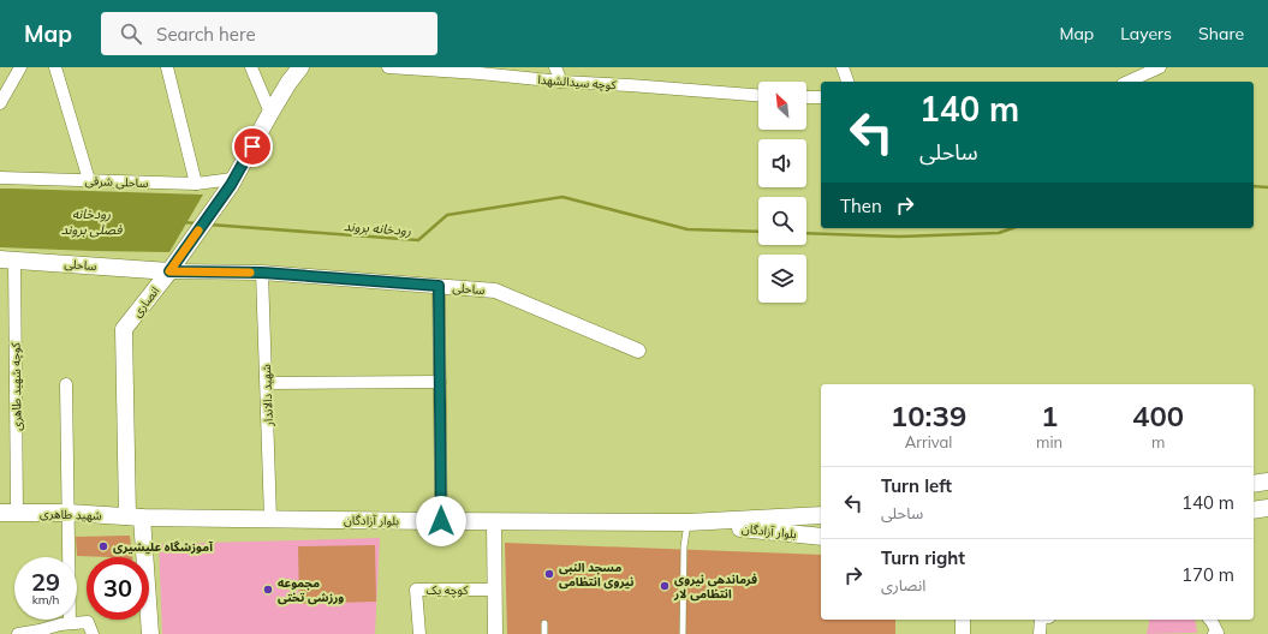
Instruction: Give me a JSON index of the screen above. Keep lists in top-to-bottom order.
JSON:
{
  "streets": {
    "main road": [
      "ساحلی",
      "انصاری",
      "شهید طاهری",
      "بلوار آزادگان"
    ],
    "street": [
      "کوچه سیدالشهدا",
      "ساحلی شرقی",
      "کوچه شهید طاهری",
      "شهید دالاندار",
      "کوچه یک"
    ]
  },
  "crossings": [
    ["ساحلی شرقی", "انصاری"],
    ["ساحلی", "انصاری"],
    ["ساحلی", "کوچه شهید طاهری"],
    ["ساحلی", "شهید دالاندار"],
    ["انصاری", "شهید طاهری"],
    ["انصاری", "بلوار آزادگان"],
    ["کوچه شهید طاهری", "شهید طاهری"],
    ["شهید دالاندار", "بلوار آزادگان"],
    ["شهید طاهری", "بلوار آزادگان"]
  ],
  "water": ["رودخانه فصلی بروند", "رودخانه بروند"],
  "places": [
    "آموزشگاه علیشیری",
    "مسجد النبی نیروی انتظامی",
    "فرماندهی نیروی انتظامی لار",
    "مجموعه ورزشی تختی"
  ],
  "north": "top left",
  "page": {
    "header": "Map",
    "search": "Search here",
    "nav": ["Map", "Layers", "Share"],
    "turn": ["140 m", "ساحلی"],
    "then": "Then",
    "eta": [
      "10:39",
      "Arrival",
      "1",
      "min",
      "400",
      "m"
    ],
    "list": [
      {
        "name": "Turn left",
        "note": "ساحلی",
        "value": "140 m"
      },
      {
        "name": "Turn right",
        "note": "انصاری",
        "value": "170 m"
      }
    ],
    "speed": "29 km/h",
    "limit": "30"
  }
}
